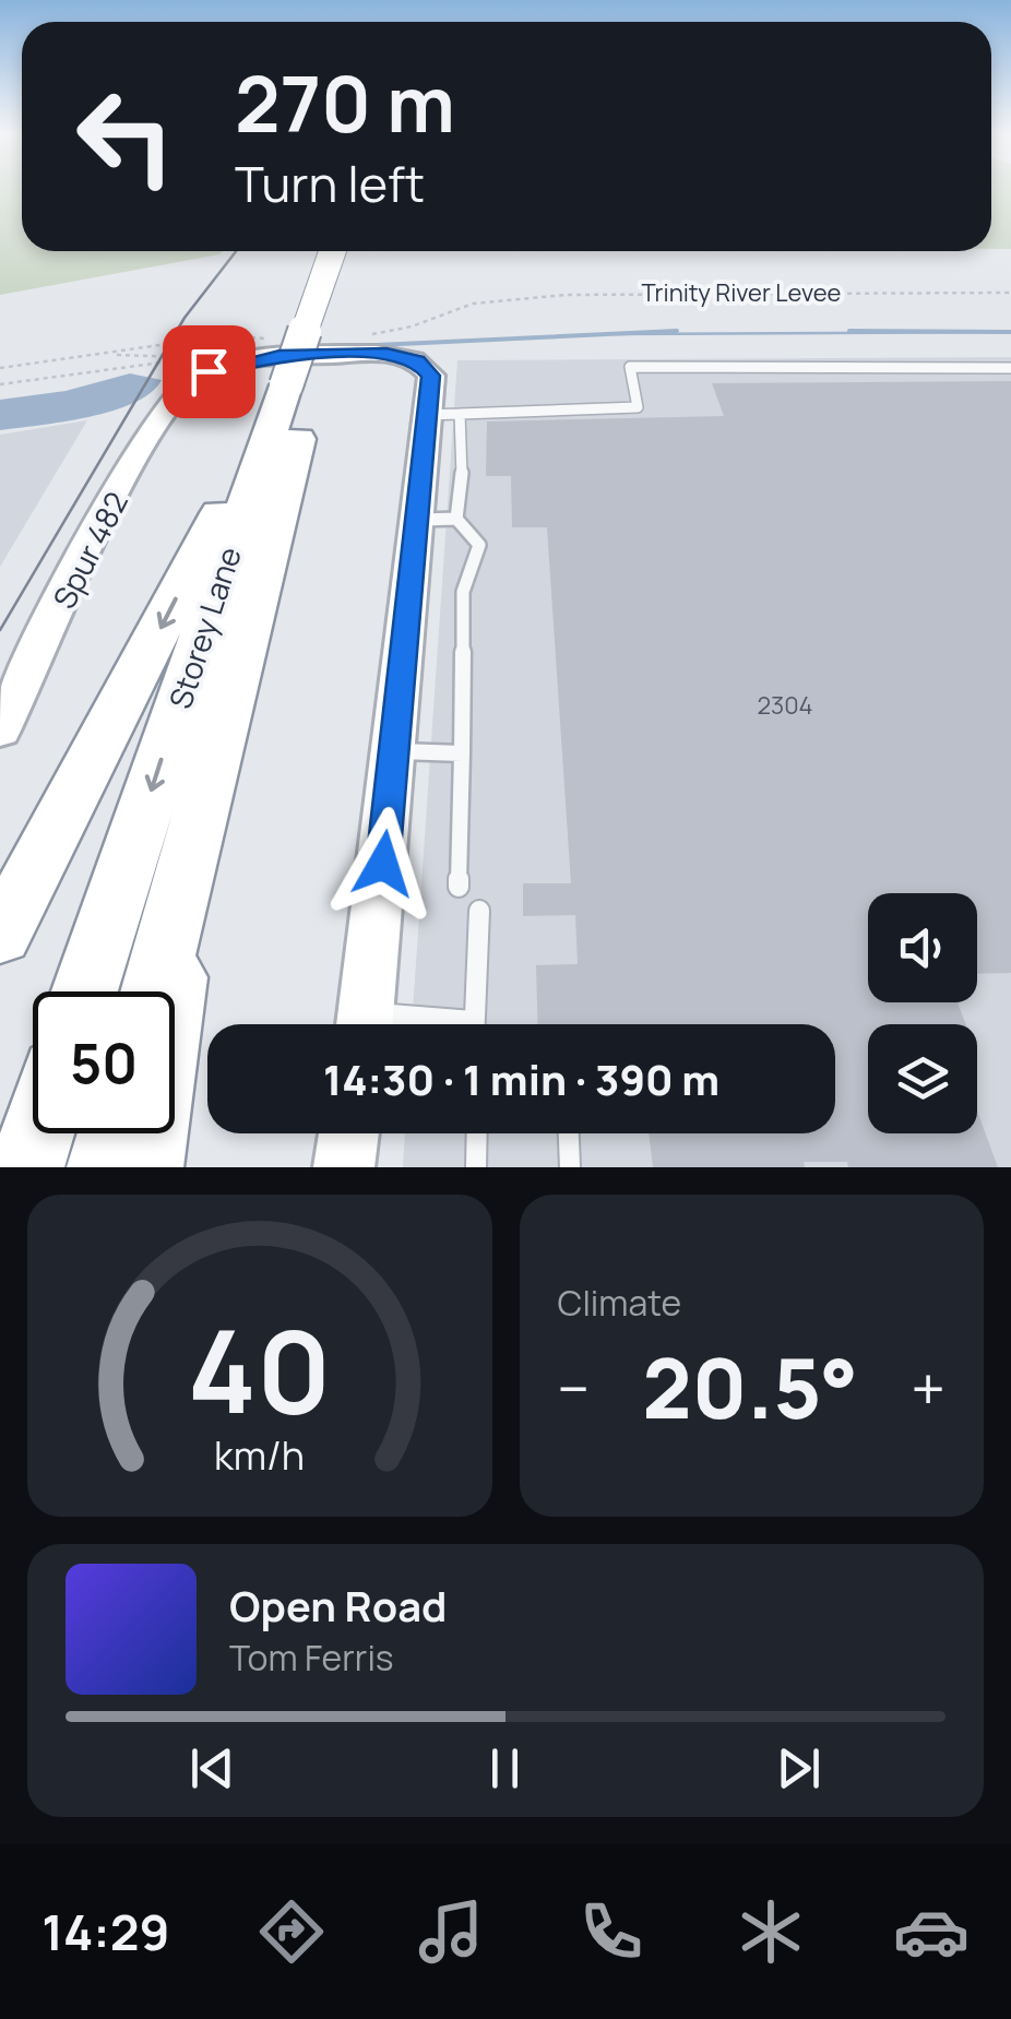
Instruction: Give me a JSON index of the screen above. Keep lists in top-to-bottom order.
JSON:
{
  "streets": {
    "highway": ["Storey Lane"],
    "main road": ["Spur 482"],
    "path": ["Trinity River Levee"]
  },
  "house_numbers": ["2304"],
  "page": {
    "turn": ["270 m", "Turn left"],
    "limit": "50",
    "trip": "14:30 · 1 min · 390 m",
    "tile": "Climate",
    "heat": ["−", "20.5°", "+"],
    "song": ["Open Road", "Tom Ferris"],
    "tabs": "14:29",
    "gauge": ["40", "km/h"]
  }
}
